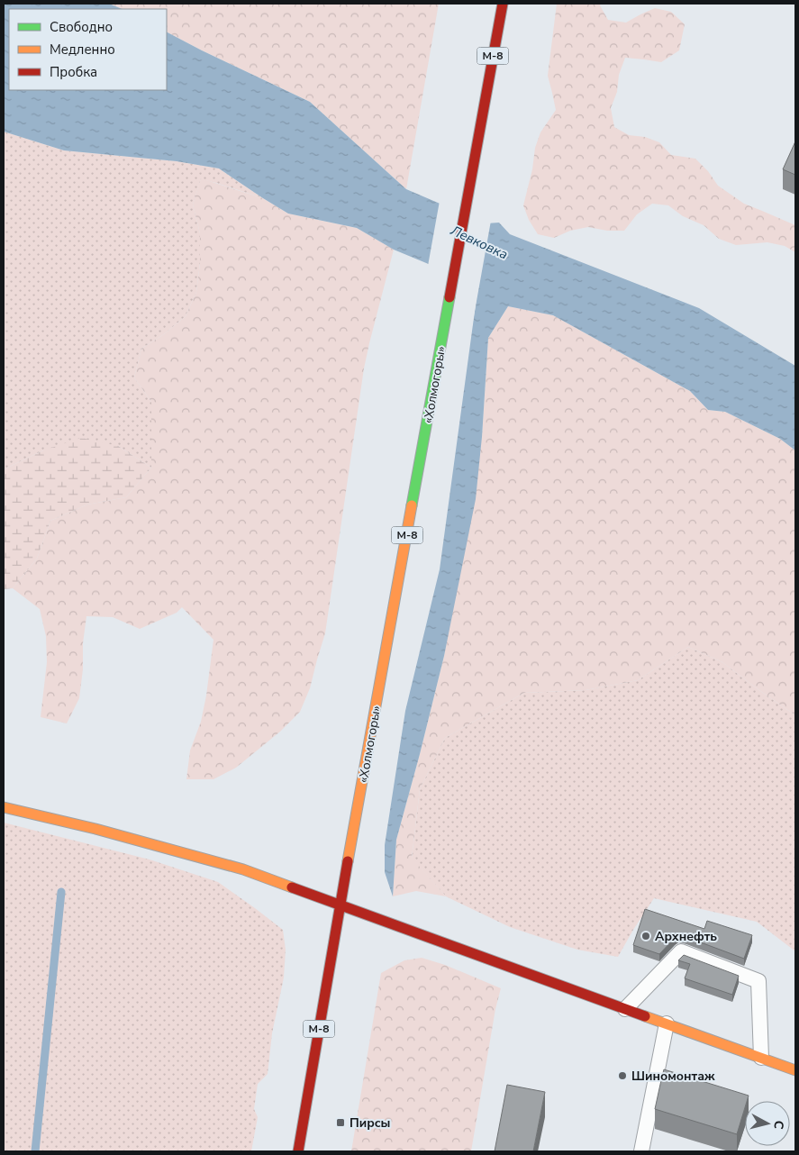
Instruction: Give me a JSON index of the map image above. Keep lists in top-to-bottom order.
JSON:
{
  "streets": {
    "main road": ["М-8", "«Холмогоры»"]
  },
  "water": ["Левковка"],
  "places": {
    "other": ["Архнефть", "Шиномонтаж"],
    "transit": ["Пирсы"]
  },
  "legend": ["Свободно", "Медленно", "Пробка"],
  "north": "right"
}
